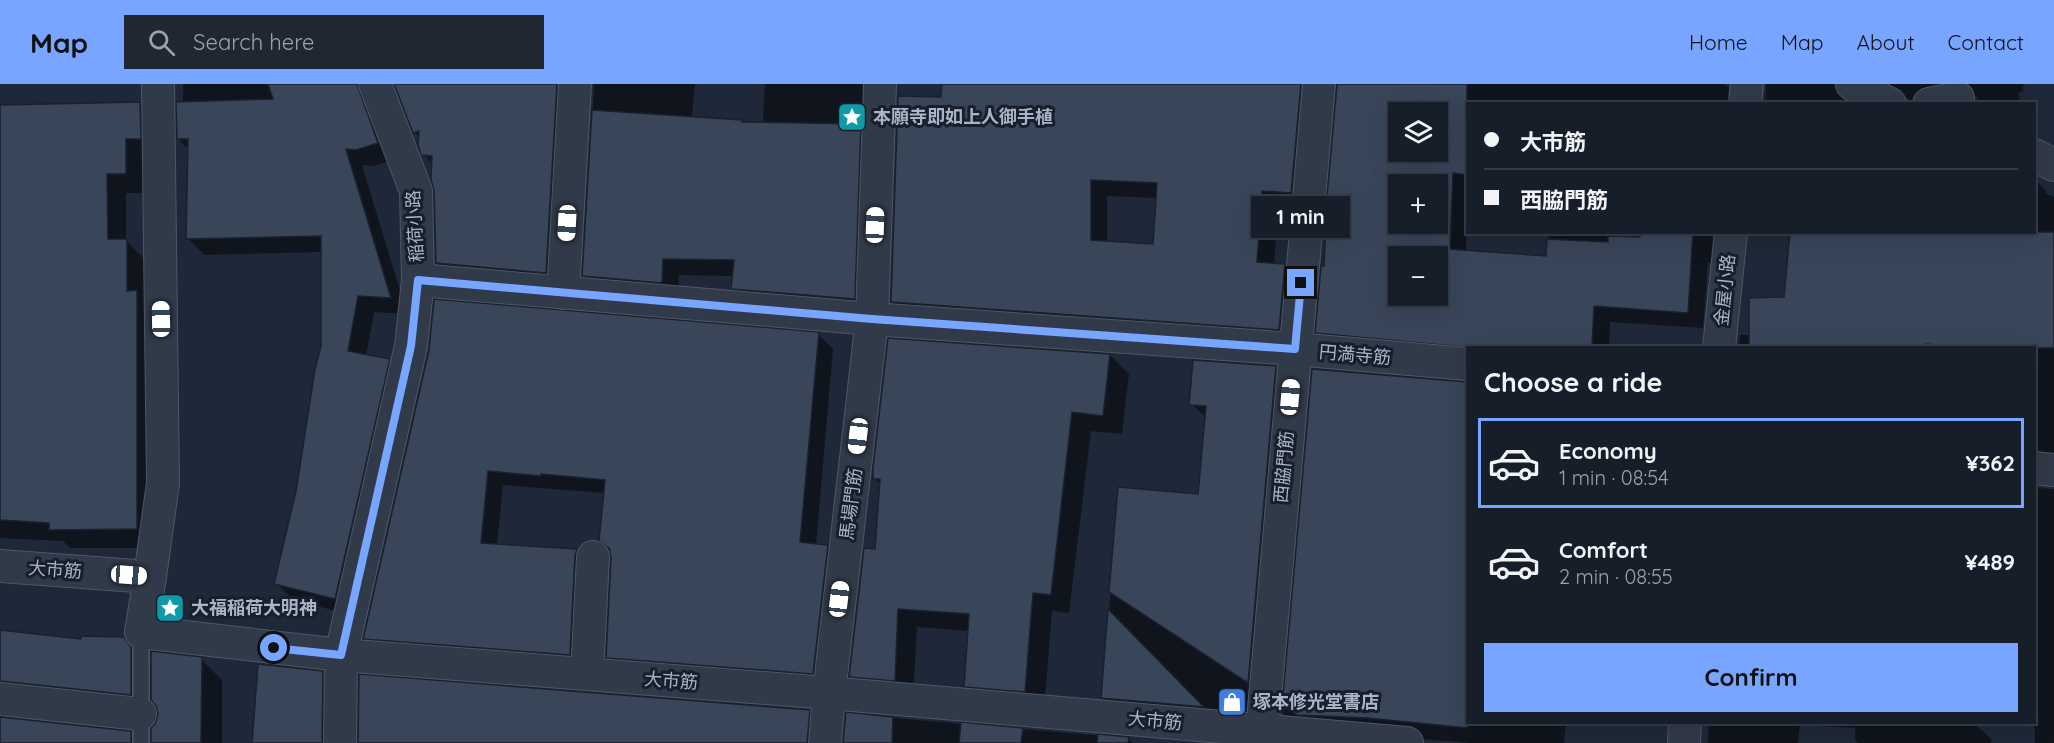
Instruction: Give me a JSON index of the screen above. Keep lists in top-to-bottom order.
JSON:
{
  "streets": {
    "street": [
      "稲荷小路",
      "金屋小路",
      "円満寺筋",
      "西脇門筋",
      "馬場門筋",
      "大市筋"
    ]
  },
  "crossings": [
    ["稲荷小路", "円満寺筋"],
    ["稲荷小路", "大市筋"],
    ["円満寺筋", "西脇門筋"],
    ["円満寺筋", "馬場門筋"],
    ["西脇門筋", "大市筋"],
    ["馬場門筋", "大市筋"]
  ],
  "places": {
    "place": ["本願寺即如上人御手植", "大福稲荷大明神"],
    "shop": ["塚本修光堂書店"]
  },
  "page": {
    "header": "Map",
    "search": "Search here",
    "nav": [
      "Home",
      "Map",
      "About",
      "Contact"
    ],
    "map_buttons": ["+", "−"],
    "banner": ["大市筋", "西脇門筋"],
    "bubble": "1 min",
    "heading": "Choose a ride",
    "list": [
      {
        "name": "Economy",
        "note": "1 min · 08:54",
        "value": "¥362"
      },
      {
        "name": "Comfort",
        "note": "2 min · 08:55",
        "value": "¥489"
      }
    ],
    "buttons": "Confirm"
  }
}
